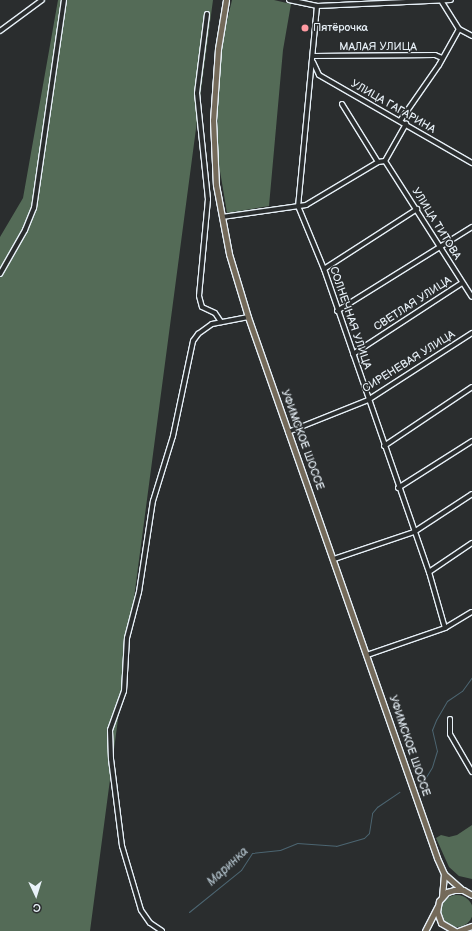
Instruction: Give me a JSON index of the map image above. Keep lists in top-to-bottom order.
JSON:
{
  "streets": {
    "main road": ["УФИМСКОЕ ШОССЕ"],
    "street": [
      "МАЛАЯ УЛИЦА",
      "УЛИЦА ГАГАРИНА",
      "УЛИЦА ТИТОВА",
      "СВЕТЛАЯ УЛИЦА",
      "СОЛНЕЧНАЯ УЛИЦА",
      "СИРЕНЕВАЯ УЛИЦА"
    ]
  },
  "crossings": [
    ["МАЛАЯ УЛИЦА", "СОЛНЕЧНАЯ УЛИЦА"],
    ["УЛИЦА ГАГАРИНА", "СОЛНЕЧНАЯ УЛИЦА"],
    ["УЛИЦА ТИТОВА", "СВЕТЛАЯ УЛИЦА"],
    ["СВЕТЛАЯ УЛИЦА", "СОЛНЕЧНАЯ УЛИЦА"],
    ["СОЛНЕЧНАЯ УЛИЦА", "СИРЕНЕВАЯ УЛИЦА"],
    ["СИРЕНЕВАЯ УЛИЦА", "УФИМСКОЕ ШОССЕ"]
  ],
  "water": ["Маринка"],
  "places": ["Пятёрочка"],
  "north": "bottom"
}
